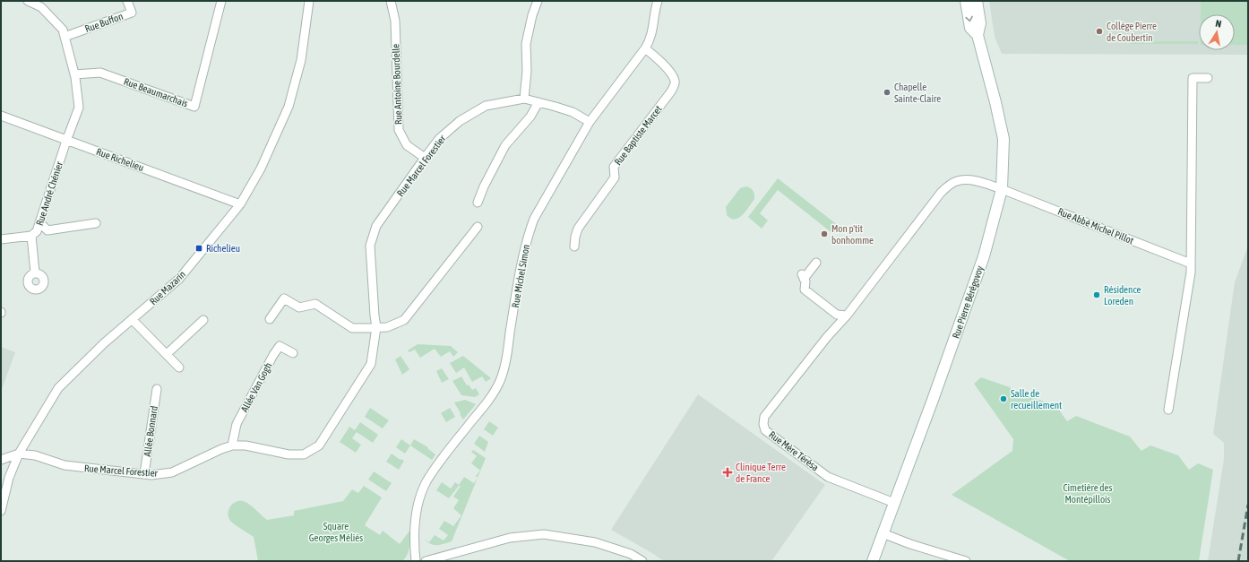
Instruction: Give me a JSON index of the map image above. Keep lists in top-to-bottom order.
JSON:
{
  "streets": {
    "street": [
      "Rue Buffon",
      "Rue Antoine Bourdelle",
      "Rue Beaumarchais",
      "Rue Baptiste Marcet",
      "Rue Richelieu",
      "Rue Marcel Forestier",
      "Rue André Chénier",
      "Rue Abbé Michel Pillot",
      "Rue Michel Simon",
      "Rue Mazarin",
      "Rue Pierre Bérégovoy",
      "Allée Van Gogh",
      "Allée Bonnard",
      "Rue Mère Térésa"
    ]
  },
  "crossings": [
    ["Rue Buffon", "Rue André Chénier"],
    ["Rue Antoine Bourdelle", "Rue Marcel Forestier"],
    ["Rue Beaumarchais", "Rue André Chénier"],
    ["Rue Baptiste Marcet", "Rue Michel Simon"],
    ["Rue Richelieu", "Rue André Chénier"],
    ["Rue Richelieu", "Rue Mazarin"],
    ["Rue Marcel Forestier", "Rue Michel Simon"],
    ["Rue Marcel Forestier", "Rue Mazarin"],
    ["Rue Marcel Forestier", "Allée Van Gogh"],
    ["Rue Marcel Forestier", "Allée Bonnard"],
    ["Rue Abbé Michel Pillot", "Rue Pierre Bérégovoy"],
    ["Rue Abbé Michel Pillot", "Rue Mère Térésa"],
    ["Rue Pierre Bérégovoy", "Rue Mère Térésa"]
  ],
  "parks": ["Cimetière des Montépillois", "Square Georges Méliès"],
  "places": {
    "other": [
      "Collège Pierre de Coubertin",
      "Chapelle Sainte-Claire",
      "Mon p'tit bonhomme",
      "Résidence Loreden",
      "Salle de recueillement"
    ],
    "transit": ["Richelieu"],
    "health": ["Clinique Terre de France"]
  },
  "north": "top"
}
